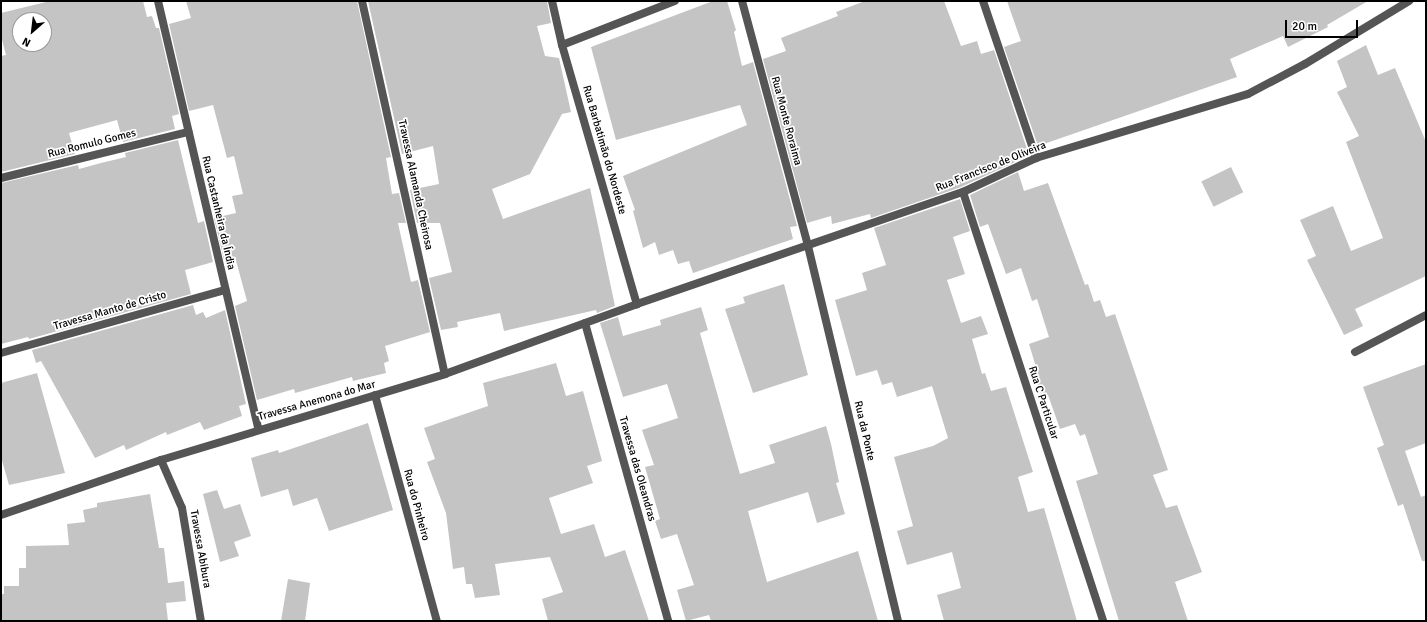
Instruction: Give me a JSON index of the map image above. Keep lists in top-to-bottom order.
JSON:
{
  "streets": {
    "street": [
      "Rua Monte Roraima",
      "Rua Romulo Gomes",
      "Rua Barbatimão do Nordeste",
      "Rua Francisco de Oliveira",
      "Travessa Alamanda Cheirosa",
      "Rua Castanheira da Índia",
      "Travessa Manto de Cristo",
      "Travessa Anemona do Mar",
      "Rua C Particular",
      "Rua da Ponte",
      "Travessa das Oleandras",
      "Rua do Pinheiro",
      "Travessa Abibura"
    ]
  },
  "crossings": [
    ["Rua Monte Roraima", "Rua Francisco de Oliveira"],
    ["Rua Monte Roraima", "Rua da Ponte"],
    ["Rua Romulo Gomes", "Rua Castanheira da Índia"],
    ["Rua Barbatimão do Nordeste", "Rua Francisco de Oliveira"],
    ["Rua Barbatimão do Nordeste", "Travessa Anemona do Mar"],
    ["Rua Francisco de Oliveira", "Travessa Anemona do Mar"],
    ["Rua Francisco de Oliveira", "Rua C Particular"],
    ["Rua Francisco de Oliveira", "Rua da Ponte"],
    ["Travessa Alamanda Cheirosa", "Travessa Anemona do Mar"],
    ["Rua Castanheira da Índia", "Travessa Manto de Cristo"],
    ["Rua Castanheira da Índia", "Travessa Anemona do Mar"],
    ["Travessa Anemona do Mar", "Travessa das Oleandras"],
    ["Travessa Anemona do Mar", "Rua do Pinheiro"],
    ["Travessa Anemona do Mar", "Travessa Abibura"]
  ],
  "scale_bar": "20 m",
  "north": "bottom left"
}
